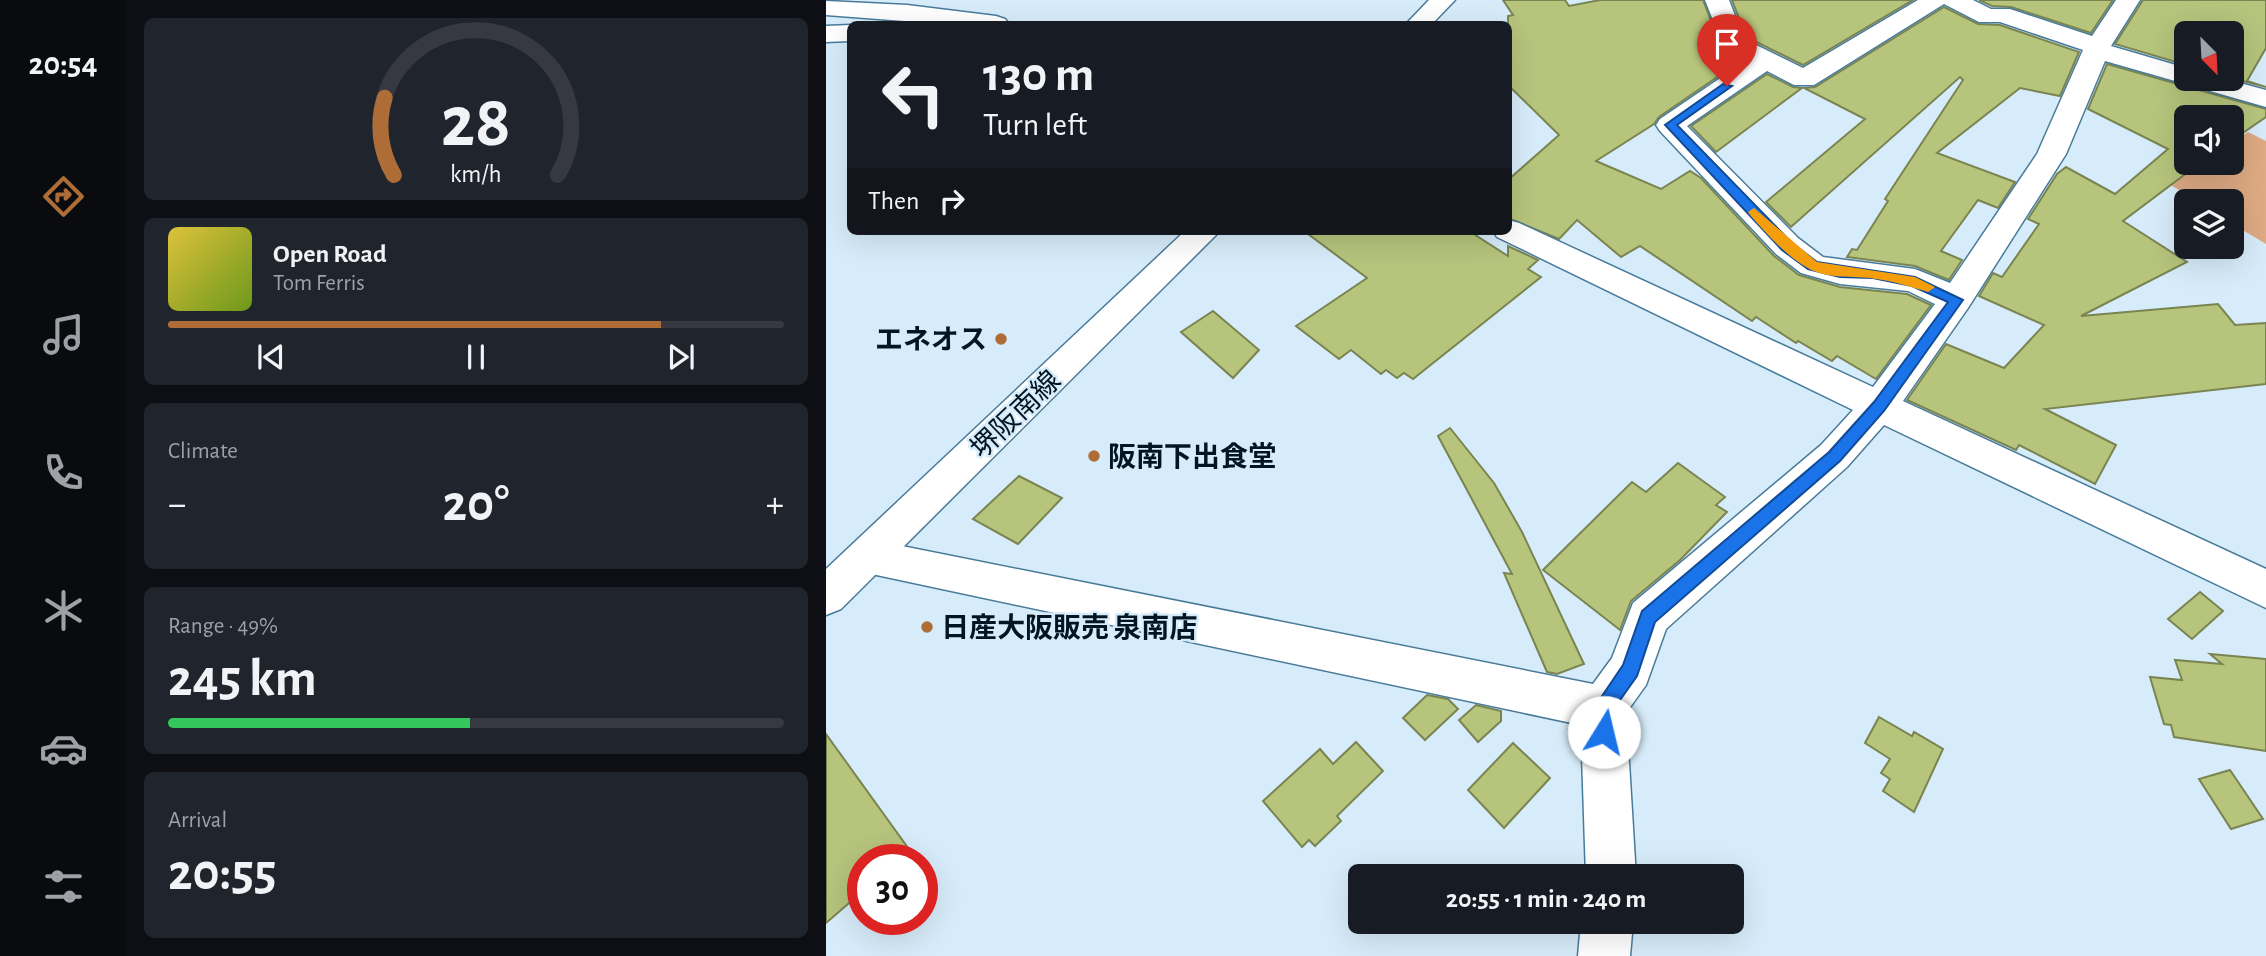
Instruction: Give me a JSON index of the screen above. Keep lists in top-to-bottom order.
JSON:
{
  "streets": {
    "street": ["堺阪南線"]
  },
  "places": ["エネオス", "阪南下出食堂", "日産大阪販売 泉南店"],
  "north": "bottom right",
  "page": {
    "tabs": "20:54",
    "turn": ["130 m", "Turn left"],
    "then": "Then",
    "song": ["Open Road", "Tom Ferris"],
    "tile": [
      "Climate",
      ["Range · 49%", "245 km"],
      ["Arrival", "20:55"]
    ],
    "heat": ["−", "20°", "+"],
    "limit": "30",
    "trip": "20:55 · 1 min · 240 m",
    "gauge": ["28", "km/h"]
  }
}
